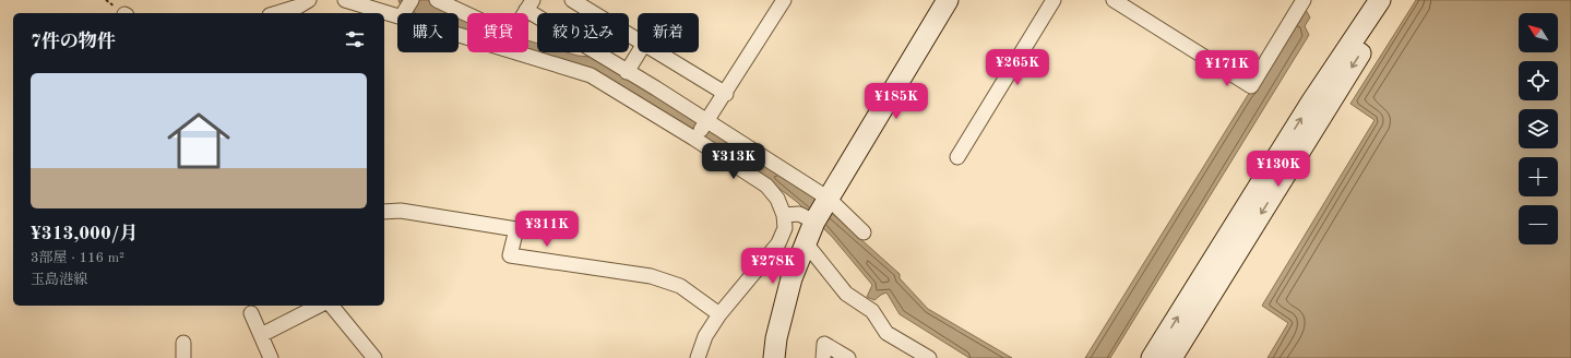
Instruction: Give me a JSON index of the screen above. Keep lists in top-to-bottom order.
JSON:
{
  "north": "top left",
  "page": {
    "map_buttons": ["+", "−"],
    "chip": [
      "購入",
      "賃貸",
      "絞り込み",
      "新着"
    ],
    "heading": "7件の物件",
    "price": [
      "¥265K",
      "¥171K",
      "¥185K",
      "¥313K",
      "¥130K",
      "¥311K",
      "¥278K"
    ],
    "list": [
      {
        "name": "¥313,000/月",
        "note": "3部屋 · 116 m² · 玉島港線"
      }
    ]
  }
}
